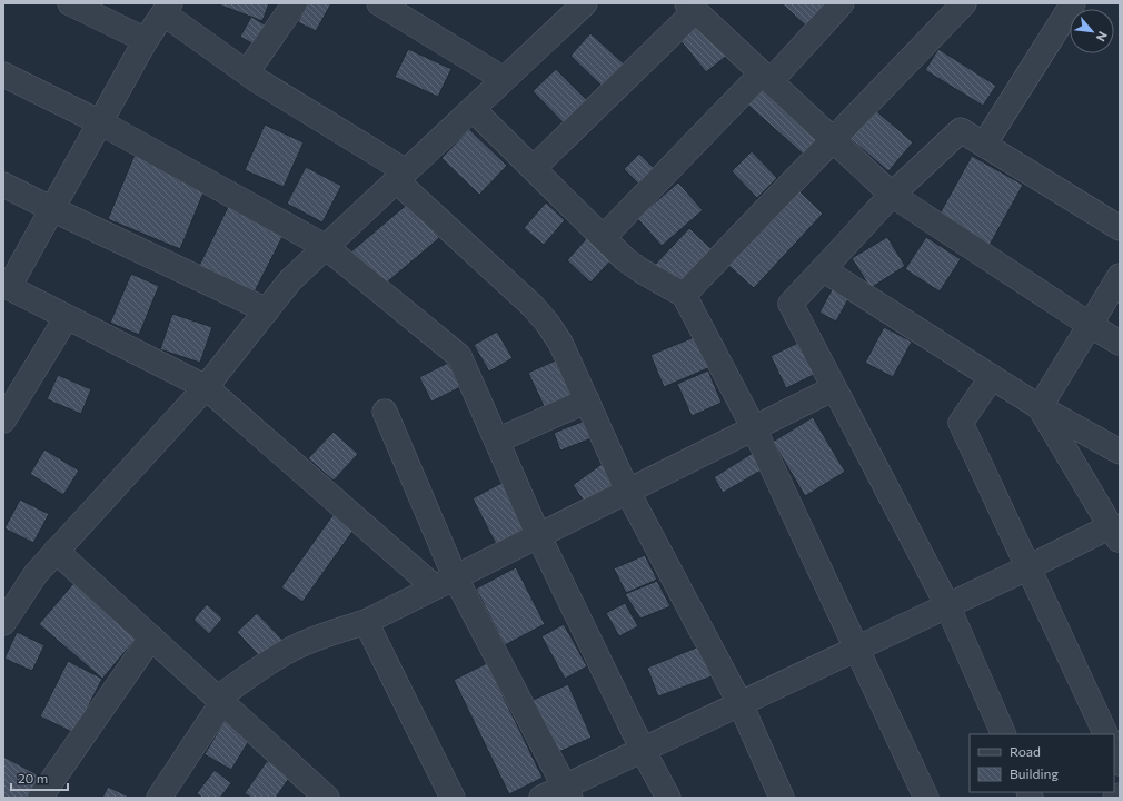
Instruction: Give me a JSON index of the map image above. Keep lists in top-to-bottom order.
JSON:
{
  "legend": ["Road", "Building"],
  "scale_bar": "20 m",
  "north": "bottom right"
}
